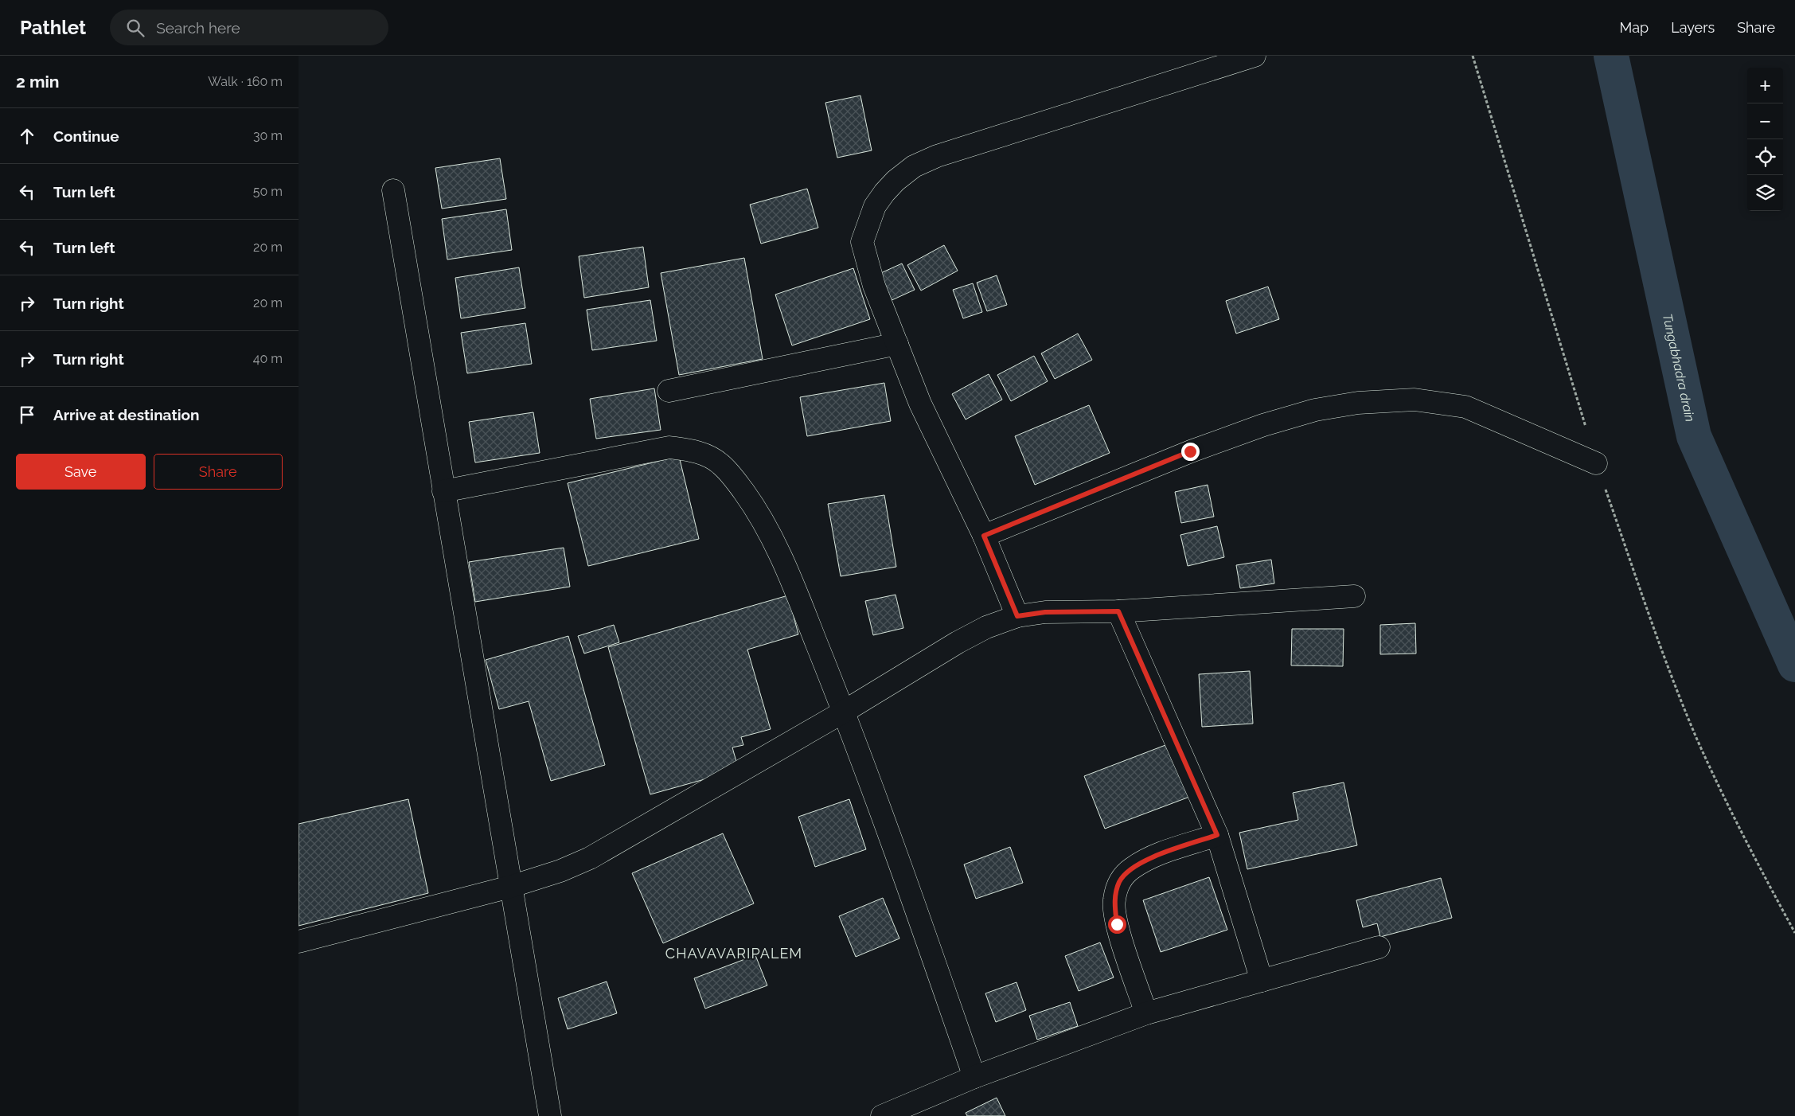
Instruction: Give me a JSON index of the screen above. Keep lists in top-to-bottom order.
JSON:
{
  "districts": ["CHAVAVARIPALEM"],
  "water": ["Tungabhadra drain"],
  "page": {
    "header": "Pathlet",
    "search": "Search here",
    "nav": ["Map", "Layers", "Share"],
    "heading": ["2 min", "Walk · 160 m"],
    "map_buttons": ["+", "−"],
    "list": [
      ["Continue", "30 m"],
      ["Turn left", "50 m"],
      ["Turn left", "20 m"],
      ["Turn right", "20 m"],
      ["Turn right", "40 m"],
      "Arrive at destination"
    ],
    "buttons": ["Save", "Share"]
  }
}
